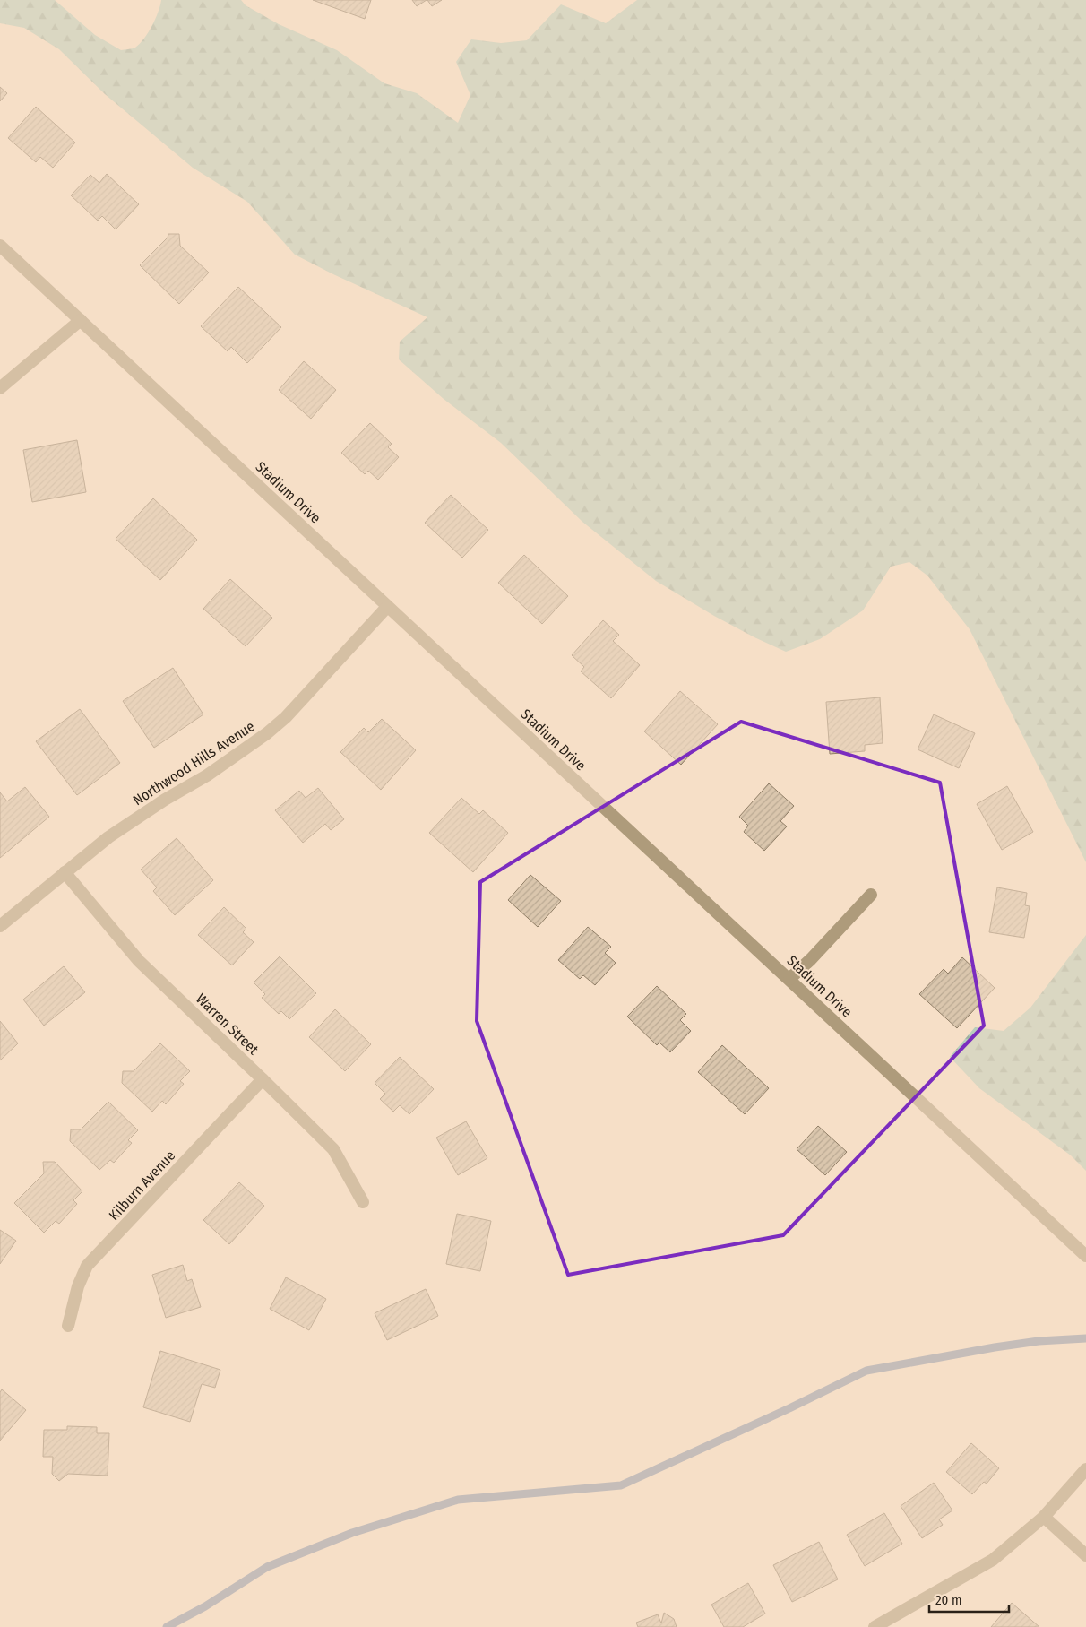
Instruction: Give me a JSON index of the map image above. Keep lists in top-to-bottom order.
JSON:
{
  "streets": {
    "street": [
      "Stadium Drive",
      "Northwood Hills Avenue",
      "Warren Street",
      "Kilburn Avenue"
    ]
  },
  "crossings": [
    ["Stadium Drive", "Northwood Hills Avenue"],
    ["Northwood Hills Avenue", "Warren Street"],
    ["Warren Street", "Kilburn Avenue"]
  ],
  "scale_bar": "20 m"
}
